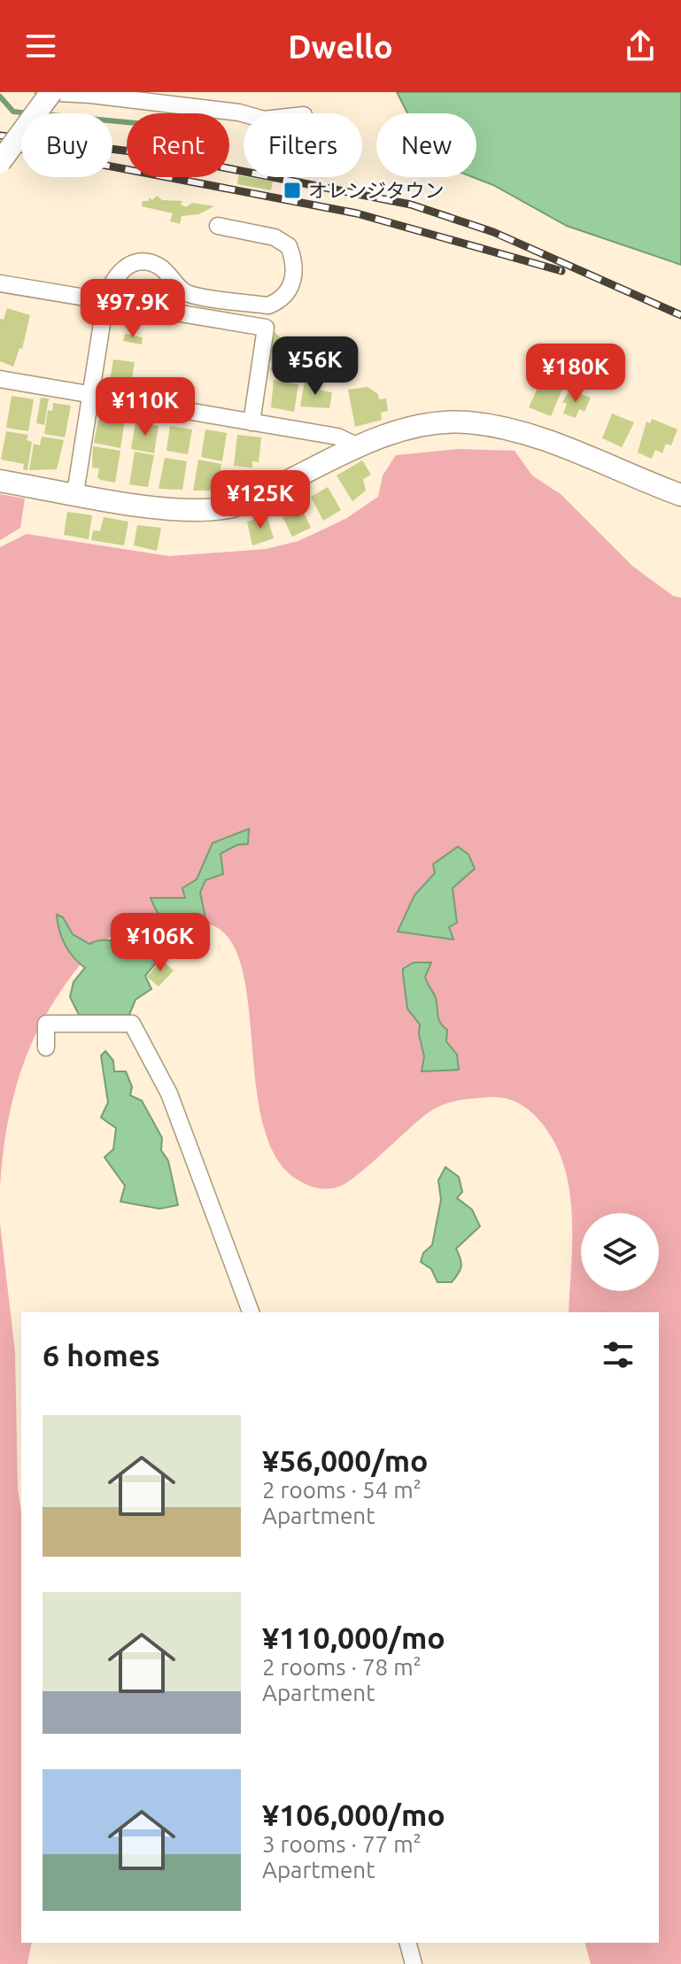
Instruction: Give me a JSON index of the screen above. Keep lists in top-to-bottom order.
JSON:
{
  "places": {
    "transit": ["オレンジタウン"]
  },
  "page": {
    "header": "Dwello",
    "chip": [
      "Buy",
      "Rent",
      "Filters",
      "New"
    ],
    "price": [
      "¥97.9K",
      "¥56K",
      "¥180K",
      "¥110K",
      "¥125K",
      "¥106K"
    ],
    "heading": "6 homes",
    "list": [
      {
        "name": "¥56,000/mo",
        "note": "2 rooms · 54 m² · Apartment"
      },
      {
        "name": "¥110,000/mo",
        "note": "2 rooms · 78 m² · Apartment"
      },
      {
        "name": "¥106,000/mo",
        "note": "3 rooms · 77 m² · Apartment"
      }
    ]
  }
}
